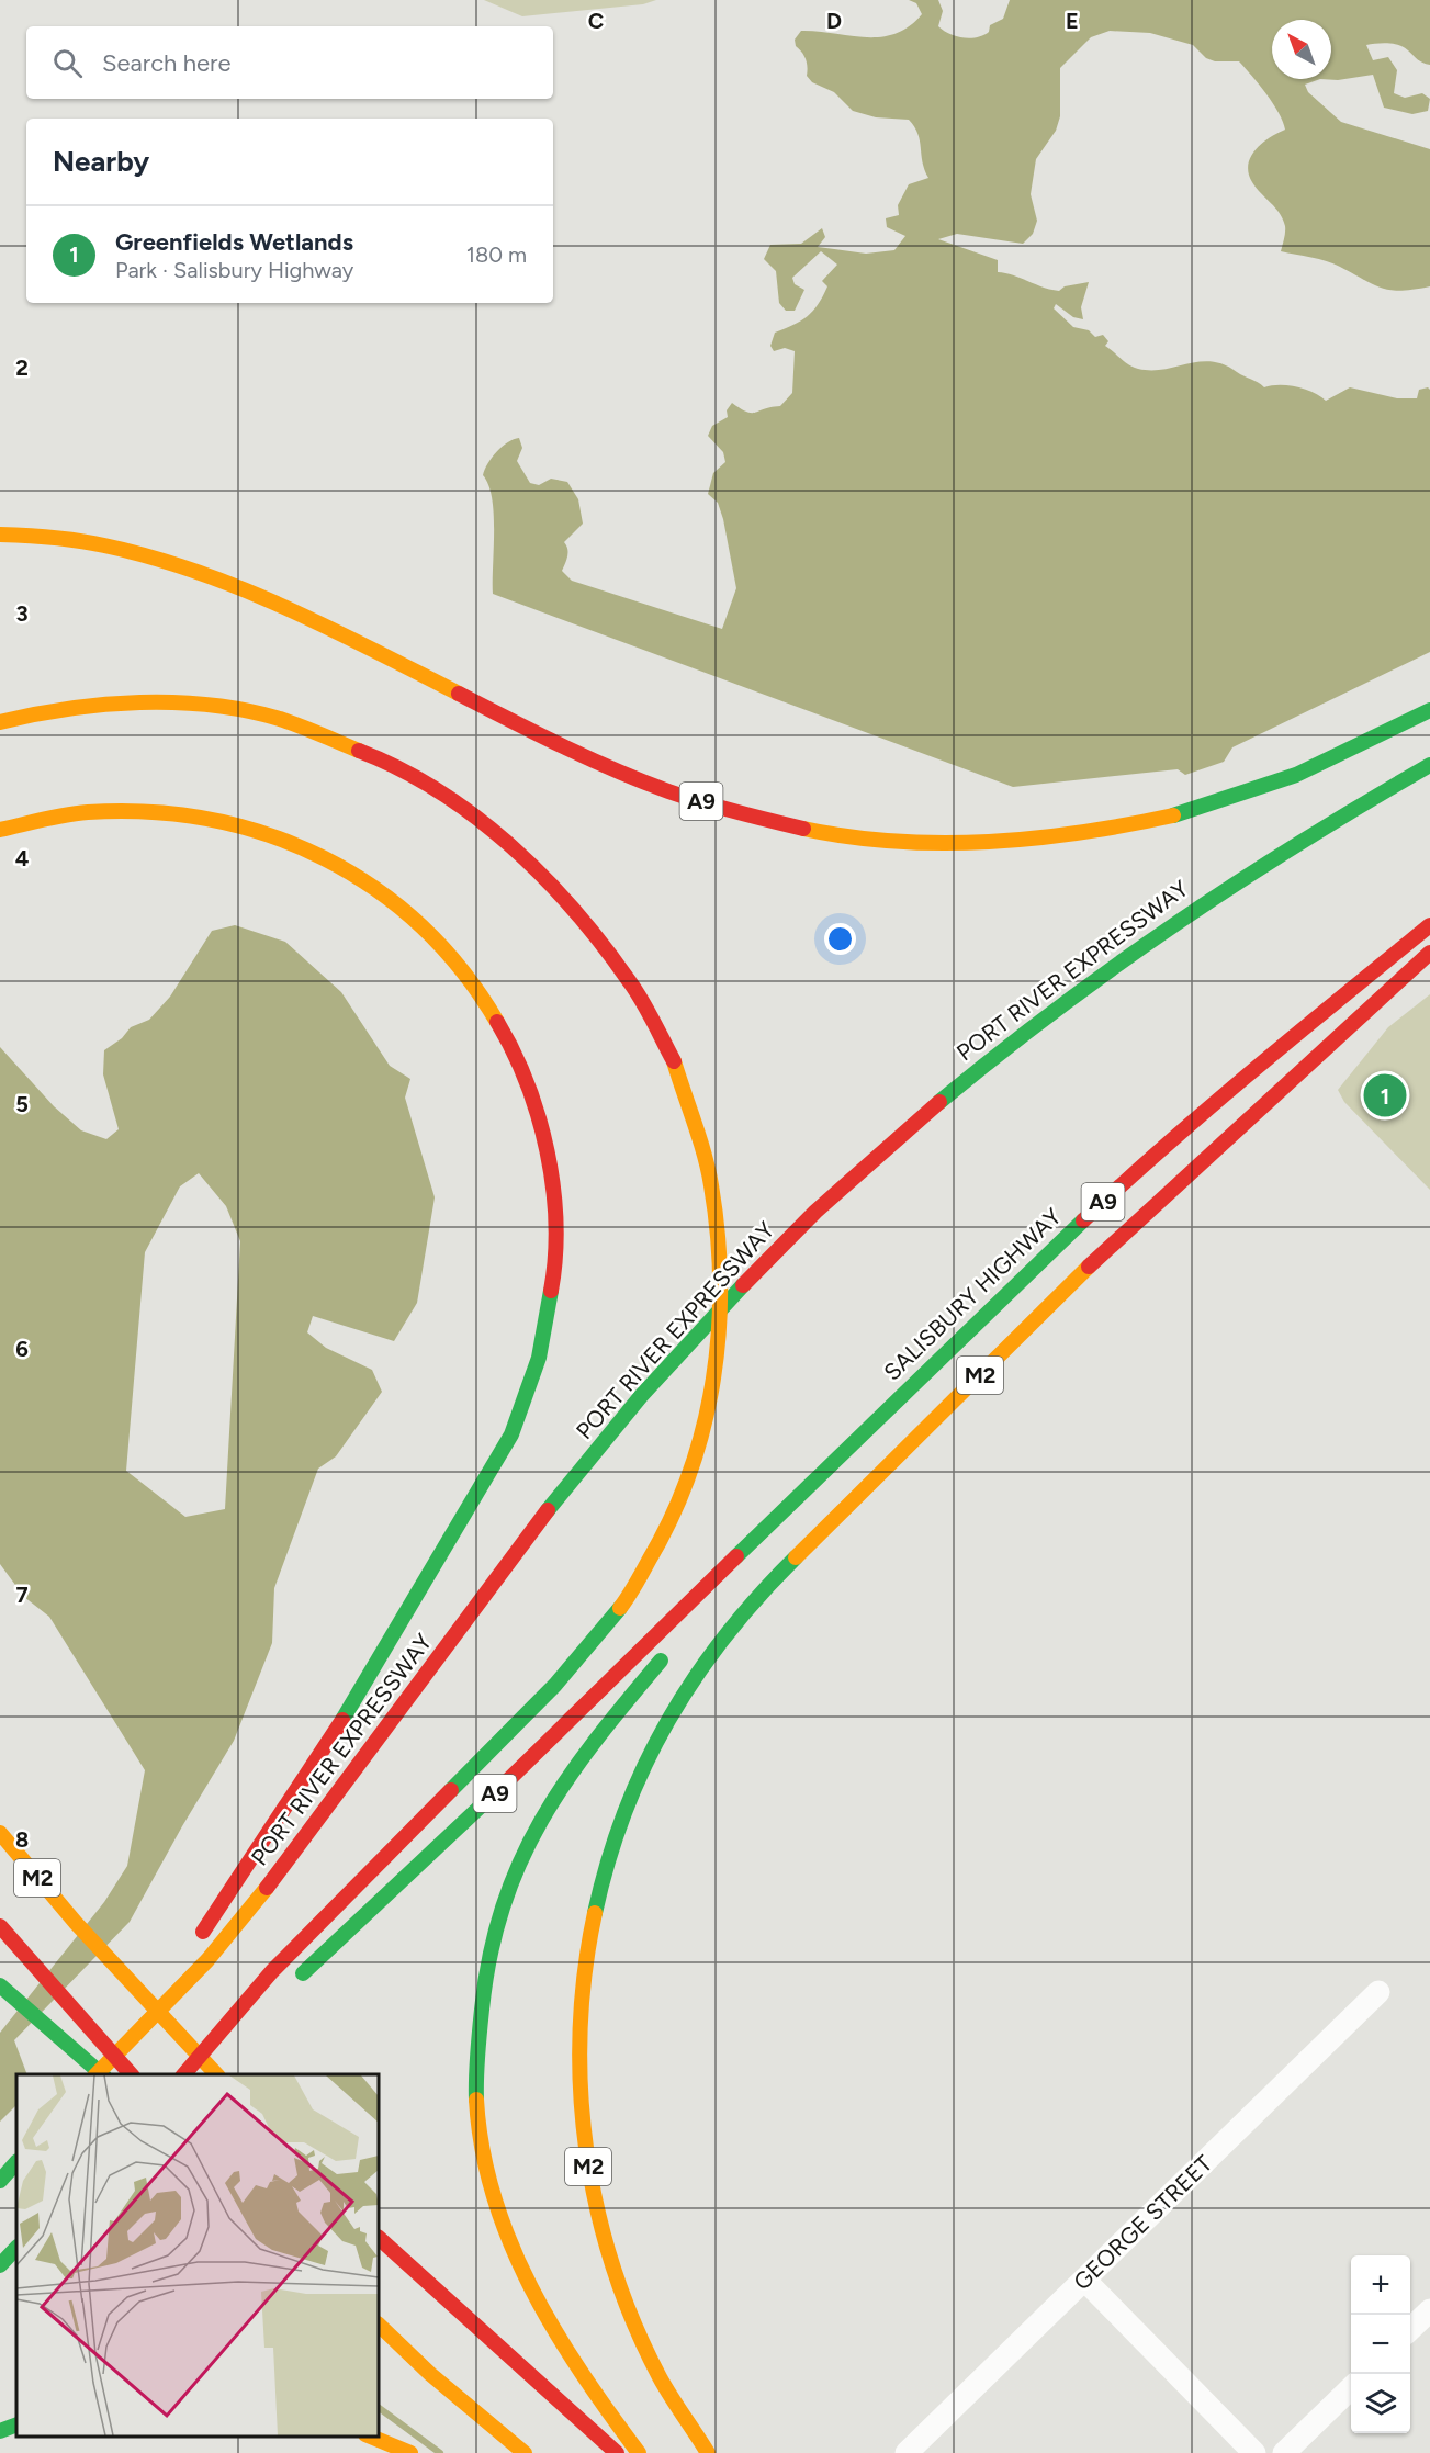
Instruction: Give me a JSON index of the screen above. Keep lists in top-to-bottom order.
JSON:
{
  "streets": {
    "highway": [
      "A9",
      "PORT RIVER EXPRESSWAY",
      "SALISBURY HIGHWAY",
      "M2"
    ],
    "street": ["GEORGE STREET"]
  },
  "crossings": [
    ["A9", "SALISBURY HIGHWAY"]
  ],
  "north": "top left",
  "page": {
    "search": "Search here",
    "heading": "Nearby",
    "list": [
      {
        "mark": "1",
        "name": "Greenfields Wetlands",
        "note": "Park · Salisbury Highway",
        "value": "180 m"
      }
    ],
    "pins": "1",
    "map_buttons": ["+", "−"]
  },
  "grid": {
    "columns": ["C", "D", "E"],
    "rows": [
      "2",
      "3",
      "4",
      "5",
      "6",
      "7",
      "8"
    ]
  }
}
